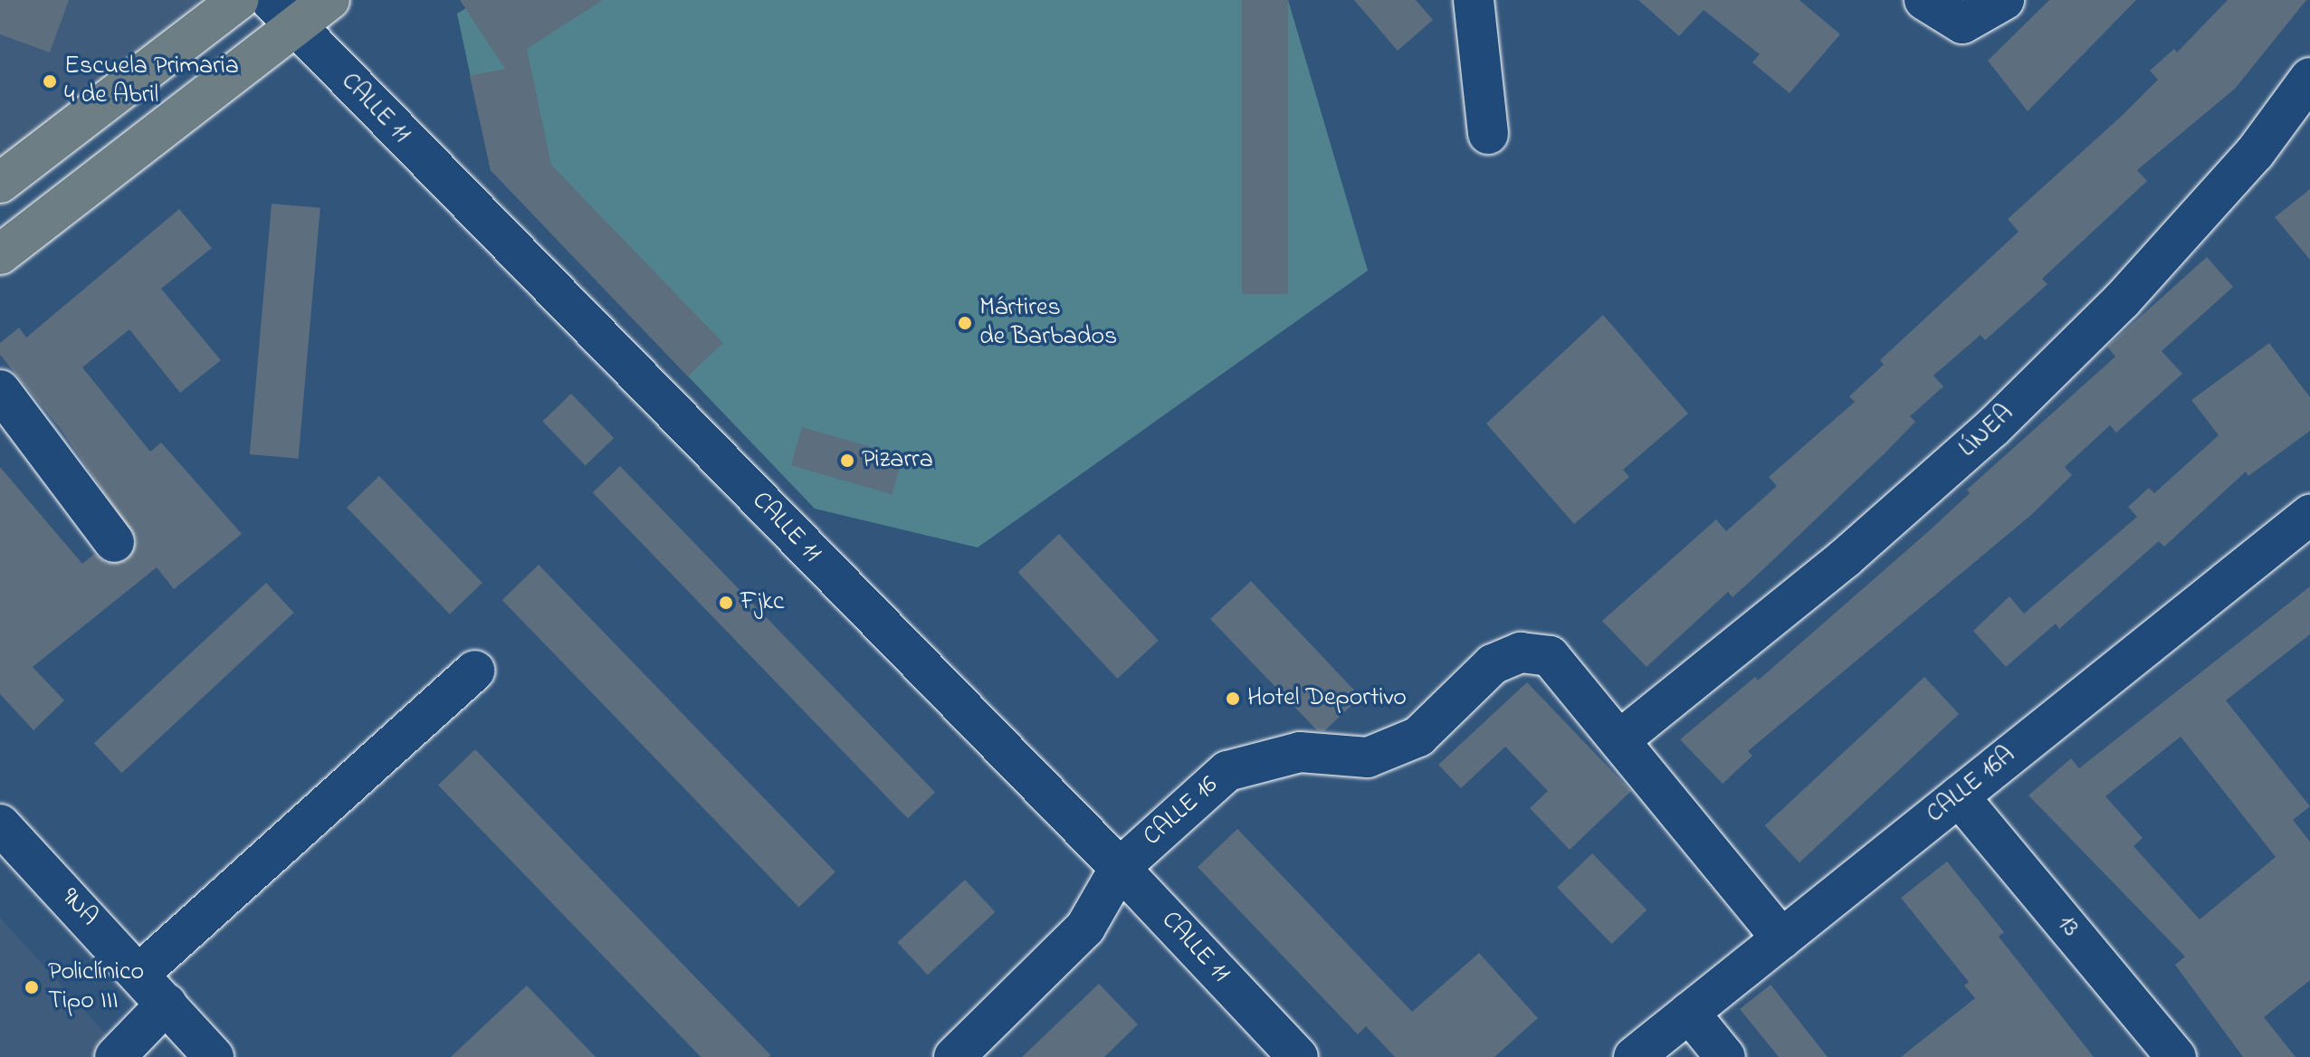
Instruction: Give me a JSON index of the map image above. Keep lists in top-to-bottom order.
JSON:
{
  "streets": {
    "street": [
      "CALLE 11",
      "LÍNEA",
      "CALLE 16A",
      "CALLE 16",
      "9NA",
      "13"
    ]
  },
  "crossings": [
    ["CALLE 11", "CALLE 16"],
    ["LÍNEA", "CALLE 16"],
    ["CALLE 16A", "13"]
  ],
  "places": [
    "Escuela Primaria 4 de Abril",
    "Mártires de Barbados",
    "Pizarra",
    "Fjkc",
    "Hotel Deportivo",
    "Policlínico Tipo III"
  ]
}
